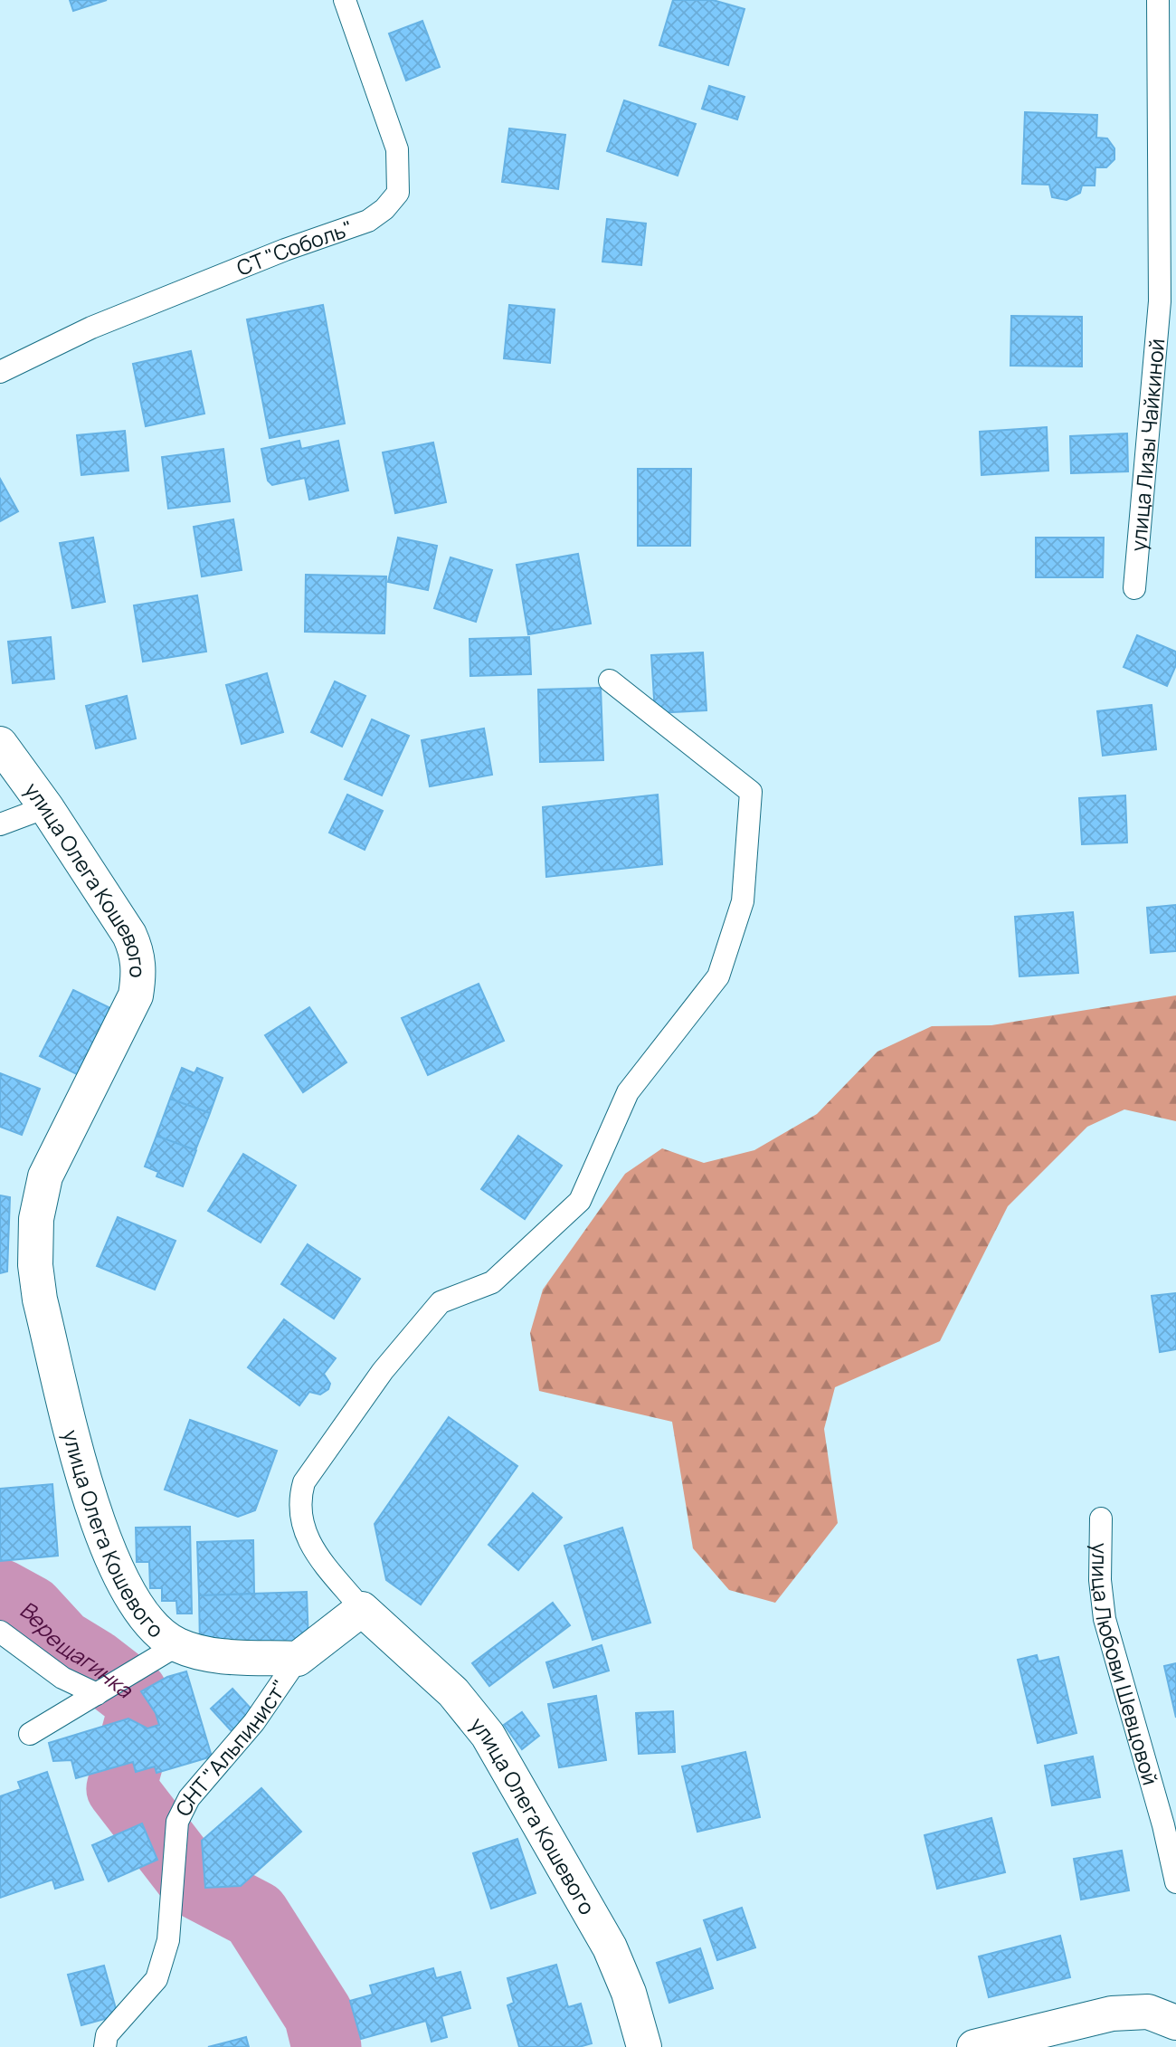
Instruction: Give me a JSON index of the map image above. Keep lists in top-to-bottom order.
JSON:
{
  "streets": {
    "street": ["улица Олега Кошевого"],
    "lane": [
      "СТ \"Соболь\"",
      "улица Лизы Чайкиной",
      "улица Любови Шевцовой",
      "СНТ \"Альпинист\""
    ]
  },
  "crossings": [
    ["улица Олега Кошевого", "СНТ \"Альпинист\""]
  ],
  "water": ["Верещагинка"]
}
